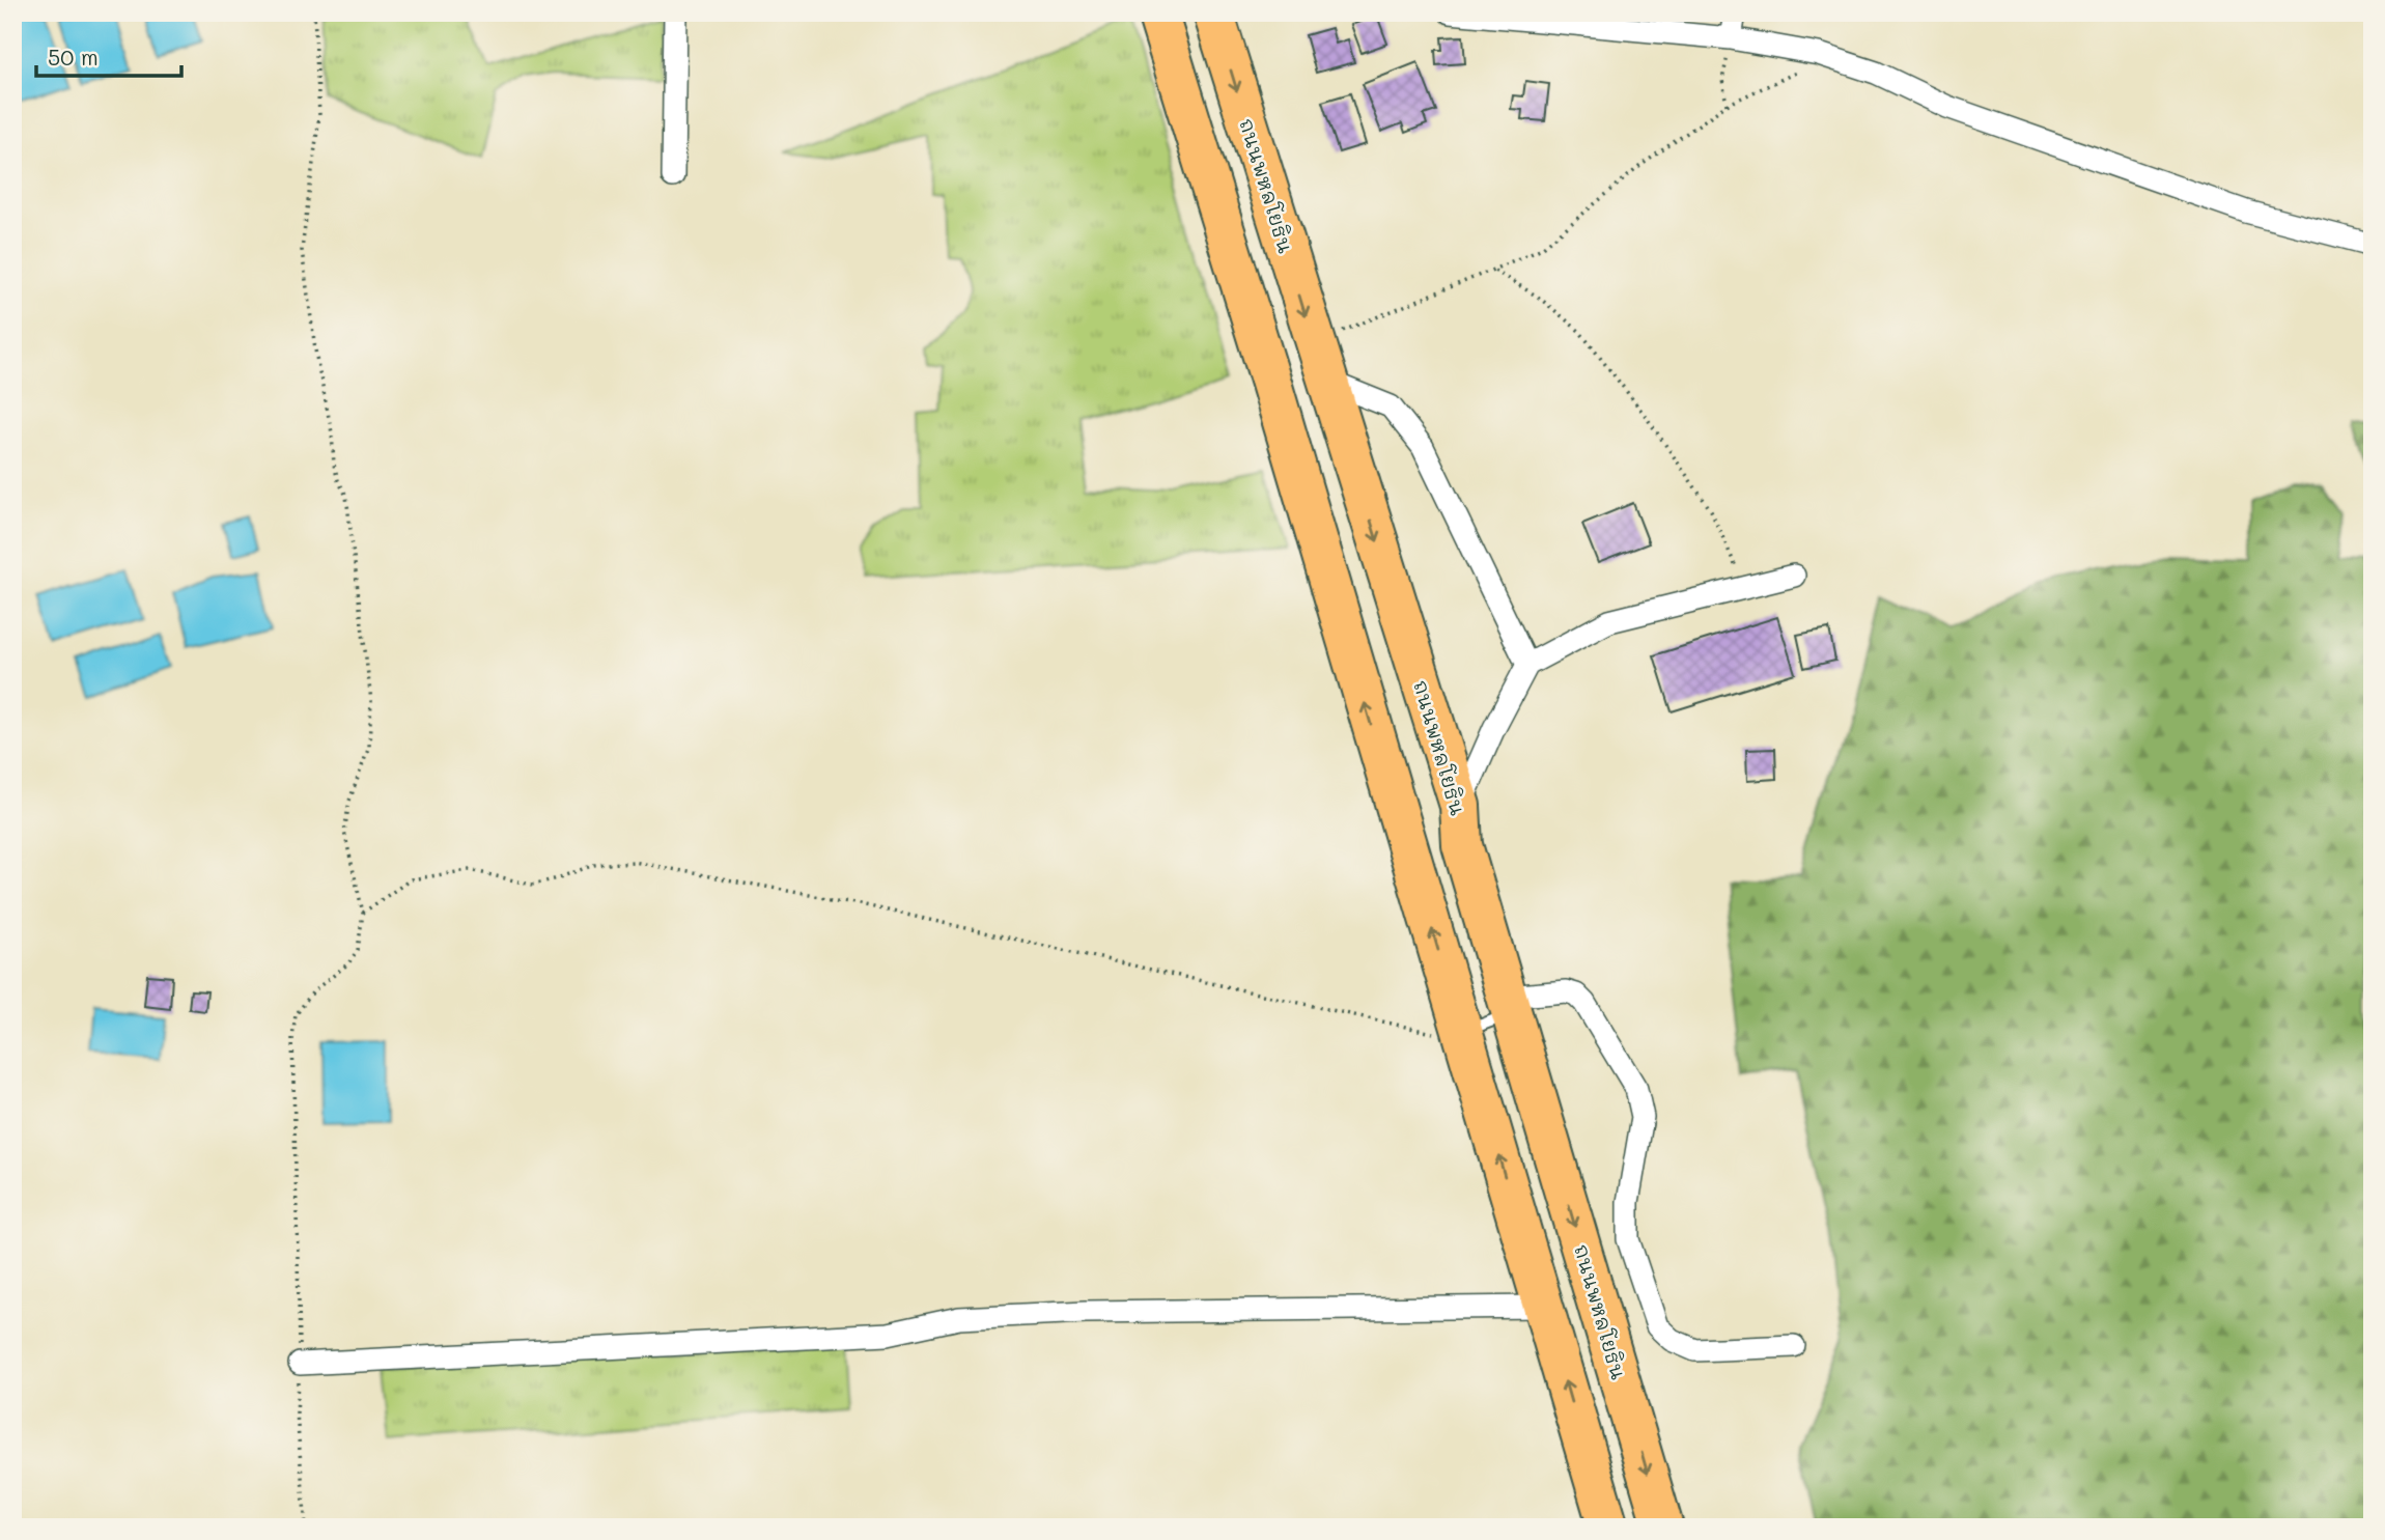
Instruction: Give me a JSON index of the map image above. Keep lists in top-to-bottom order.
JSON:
{
  "streets": {
    "highway": ["ถนนพหลโยธิน"]
  },
  "scale_bar": "50 m"
}
